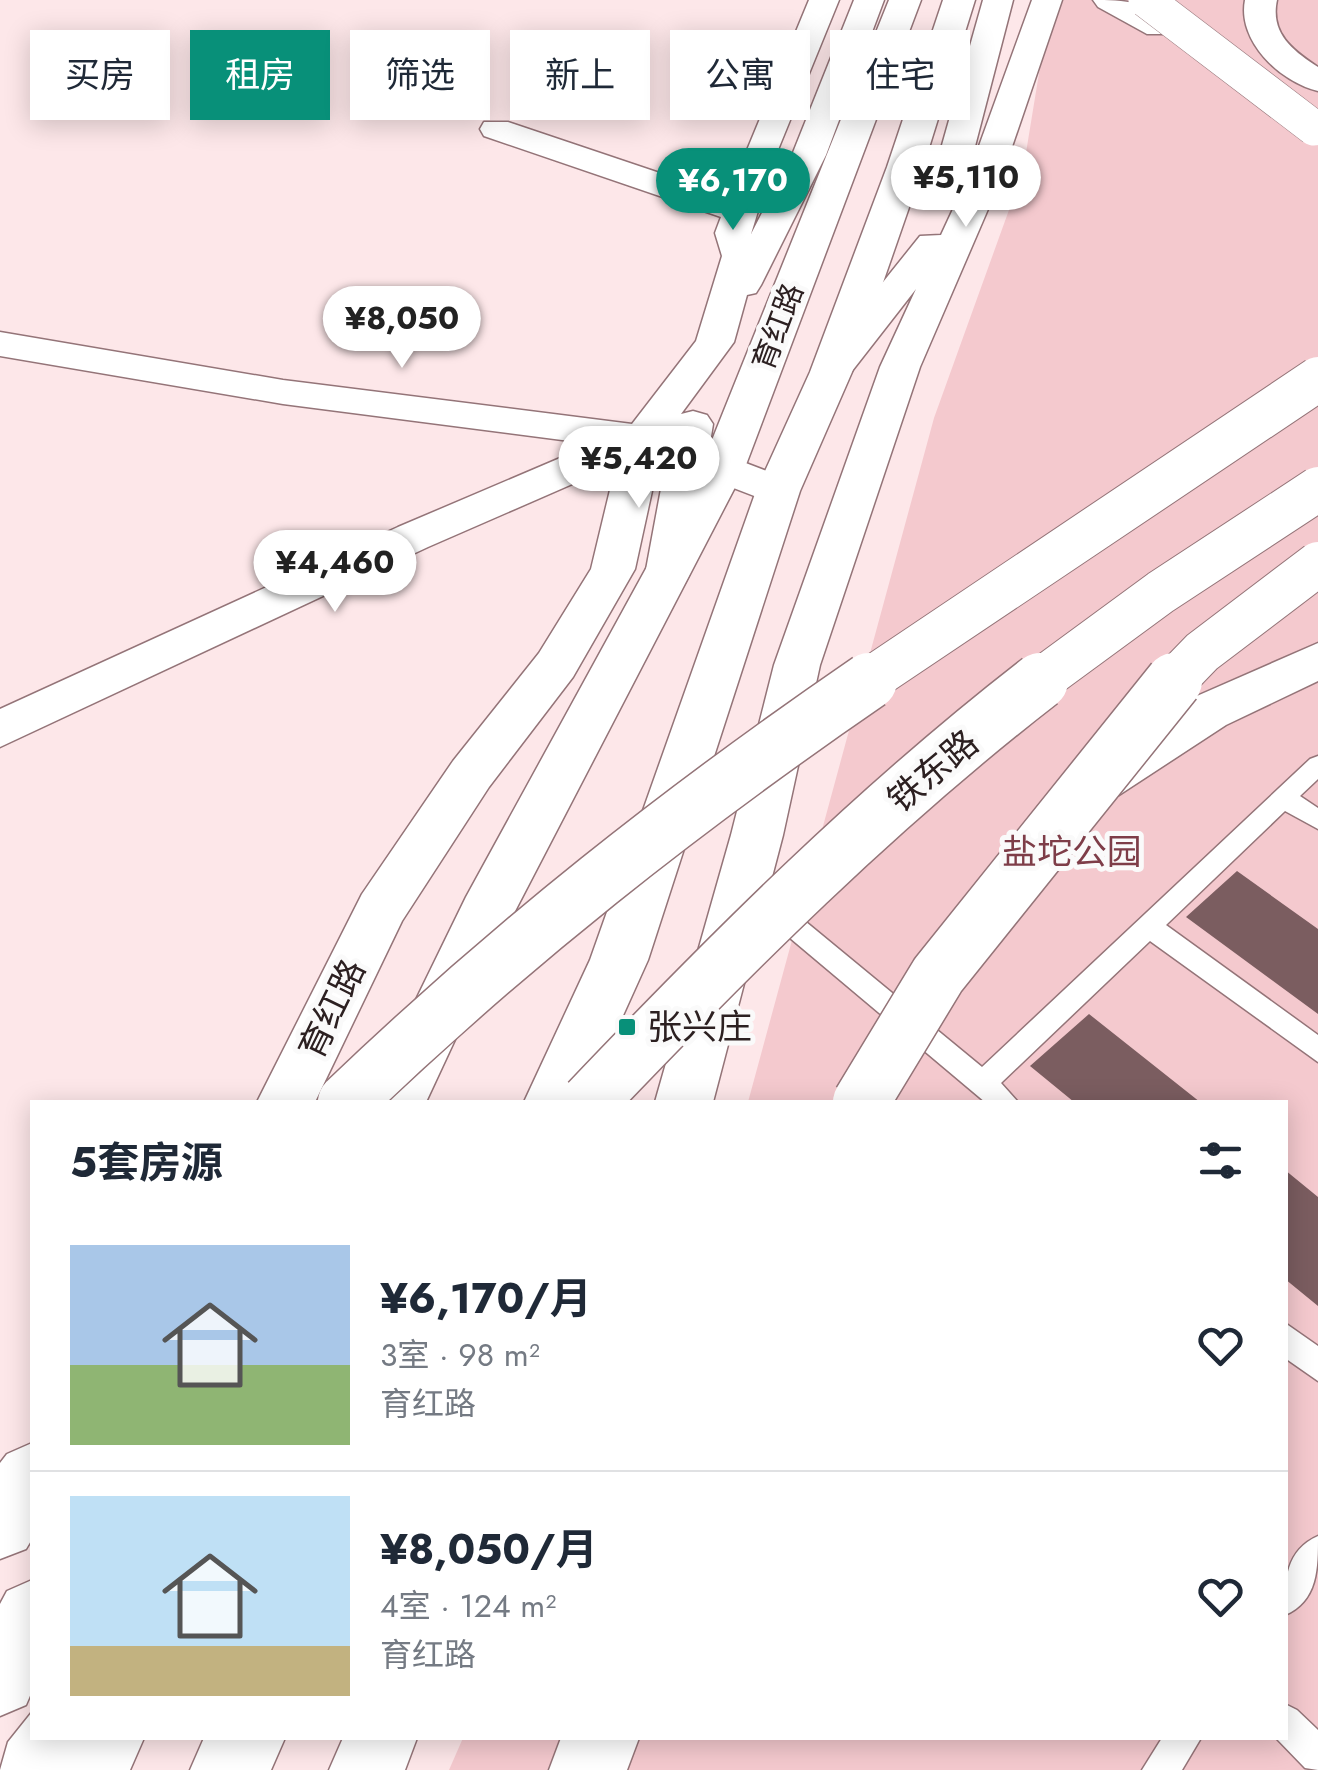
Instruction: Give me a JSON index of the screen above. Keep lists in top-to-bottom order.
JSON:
{
  "streets": {
    "highway": ["育红路", "铁东路"]
  },
  "parks": ["盐坨公园"],
  "places": {
    "transit": ["张兴庄"]
  },
  "page": {
    "chip": [
      "买房",
      "租房",
      "筛选",
      "新上",
      "公寓",
      "住宅"
    ],
    "price": [
      "¥5,110",
      "¥6,170",
      "¥8,050",
      "¥5,420",
      "¥4,460"
    ],
    "heading": "5套房源",
    "list": [
      {
        "name": "¥6,170/月",
        "note": "3室 · 98 m² · 育红路"
      },
      {
        "name": "¥8,050/月",
        "note": "4室 · 124 m² · 育红路"
      }
    ]
  }
}
